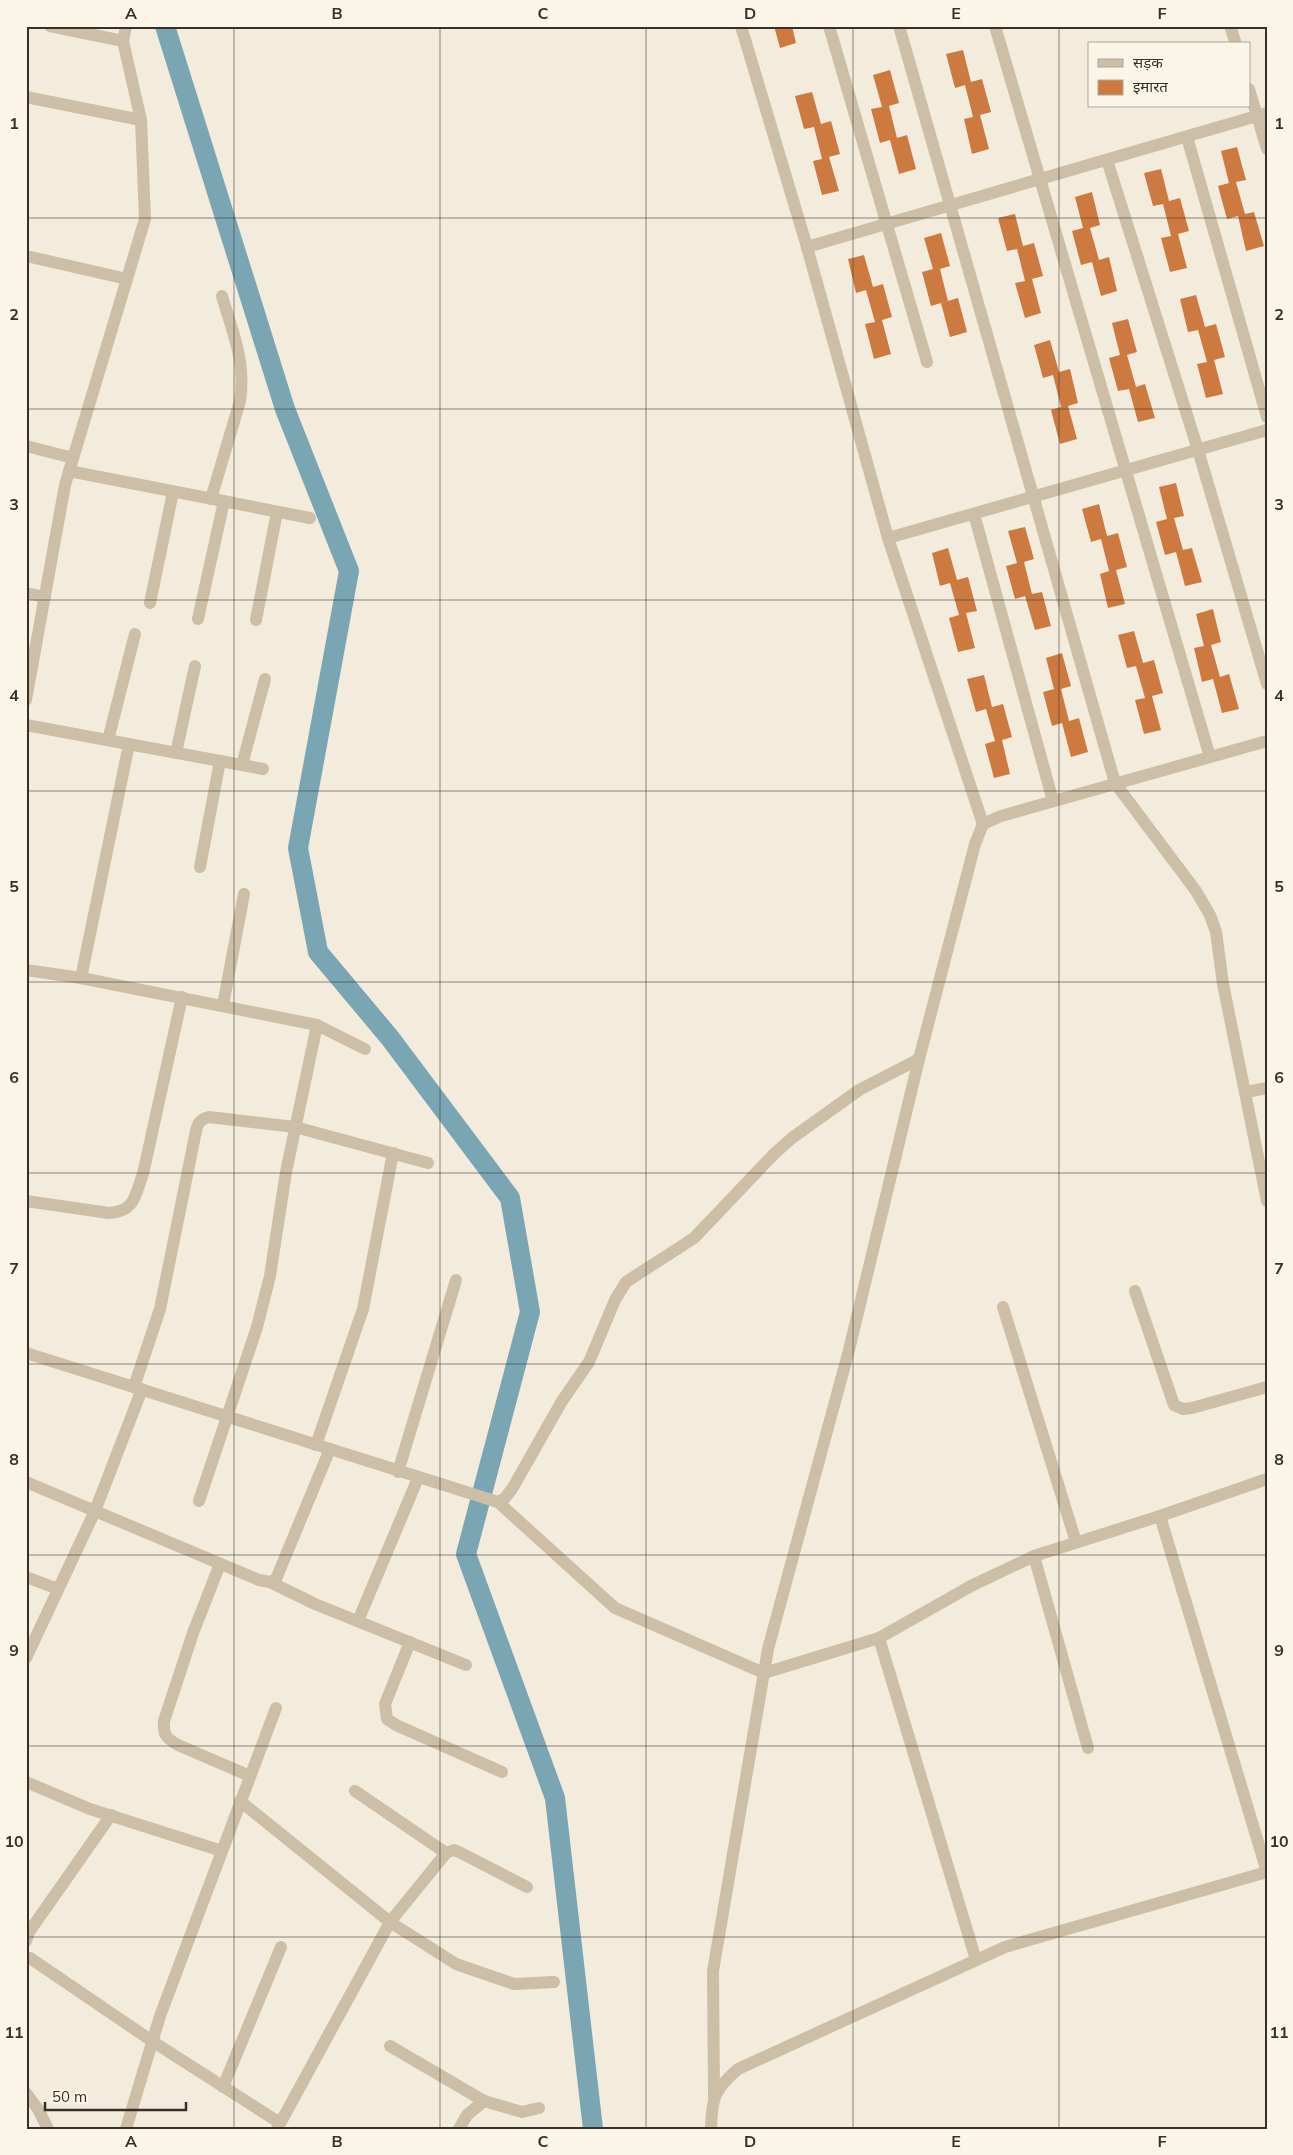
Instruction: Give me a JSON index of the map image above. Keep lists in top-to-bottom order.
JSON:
{
  "legend": ["सड़क", "इमारत"],
  "scale_bar": "50 m",
  "grid": {
    "columns": [
      "A",
      "B",
      "C",
      "D",
      "E",
      "F"
    ],
    "rows": [
      "1",
      "2",
      "3",
      "4",
      "5",
      "6",
      "7",
      "8",
      "9",
      "10",
      "11"
    ]
  }
}
